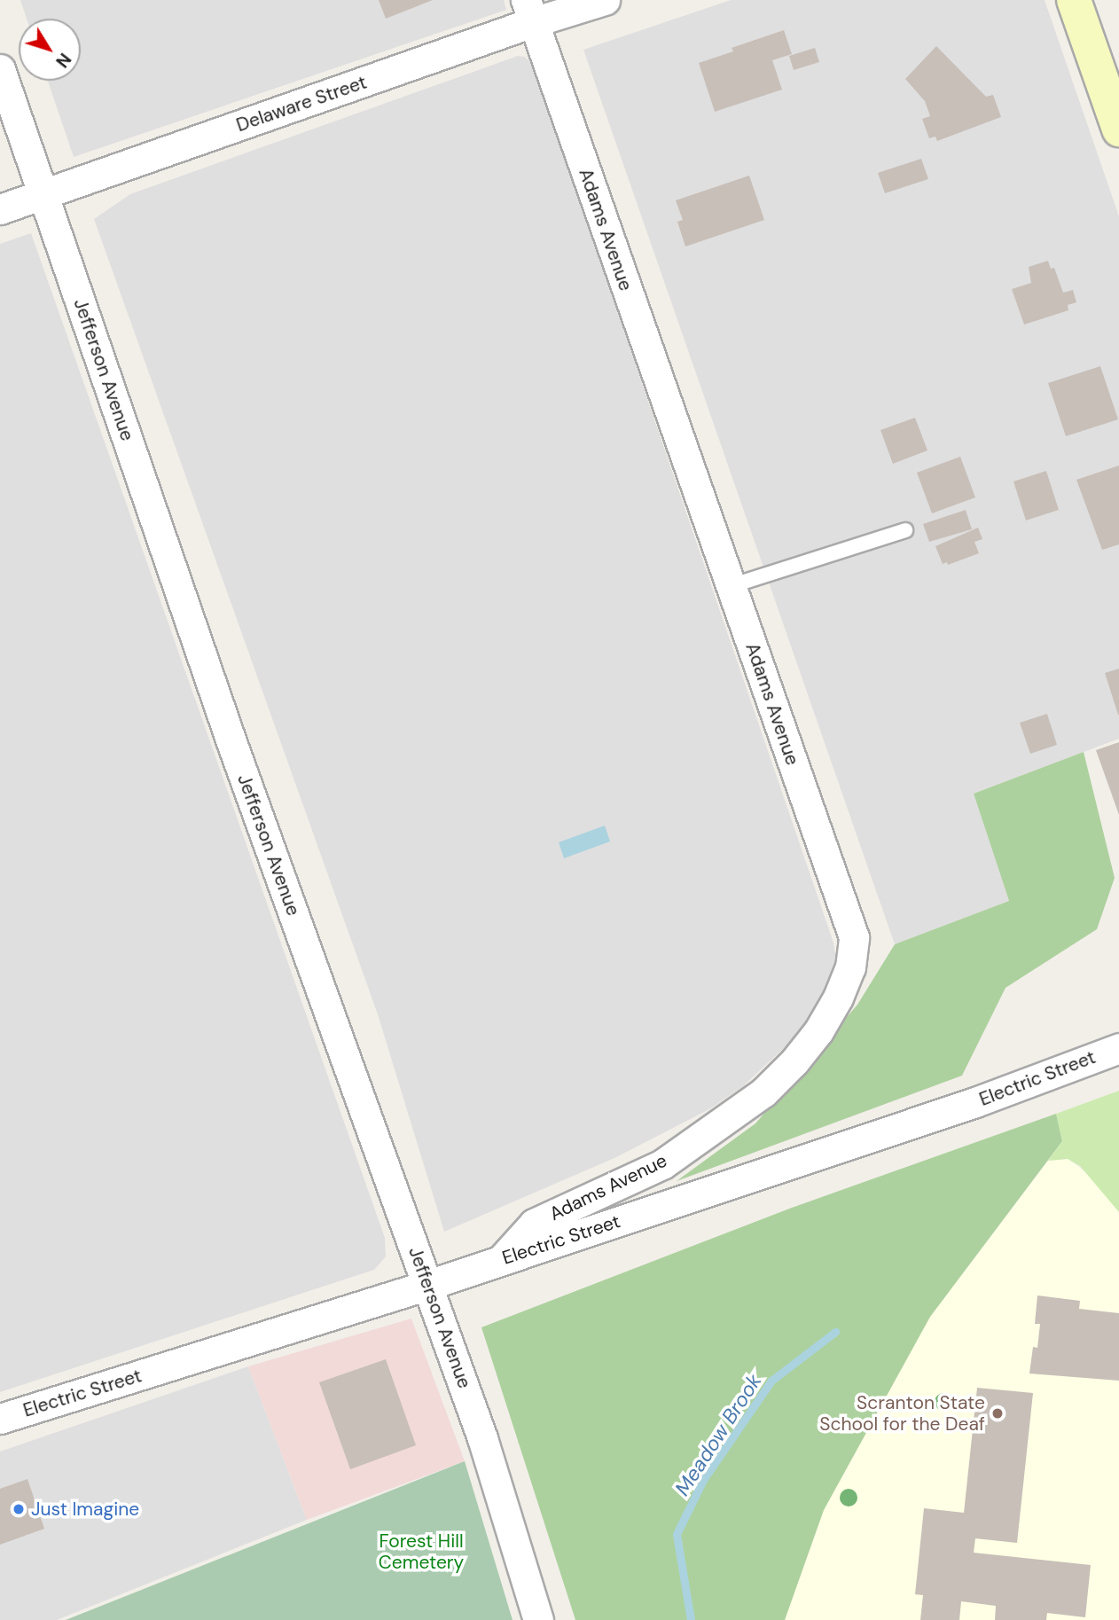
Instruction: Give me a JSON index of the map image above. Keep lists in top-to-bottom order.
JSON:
{
  "streets": {
    "street": [
      "Delaware Street",
      "Adams Avenue",
      "Jefferson Avenue",
      "Electric Street"
    ]
  },
  "crossings": [
    ["Delaware Street", "Adams Avenue"],
    ["Delaware Street", "Jefferson Avenue"],
    ["Adams Avenue", "Electric Street"],
    ["Jefferson Avenue", "Electric Street"]
  ],
  "water": ["Meadow Brook"],
  "parks": ["Forest Hill Cemetery"],
  "places": ["Scranton State School for the Deaf", "Just Imagine"],
  "north": "bottom right"
}
